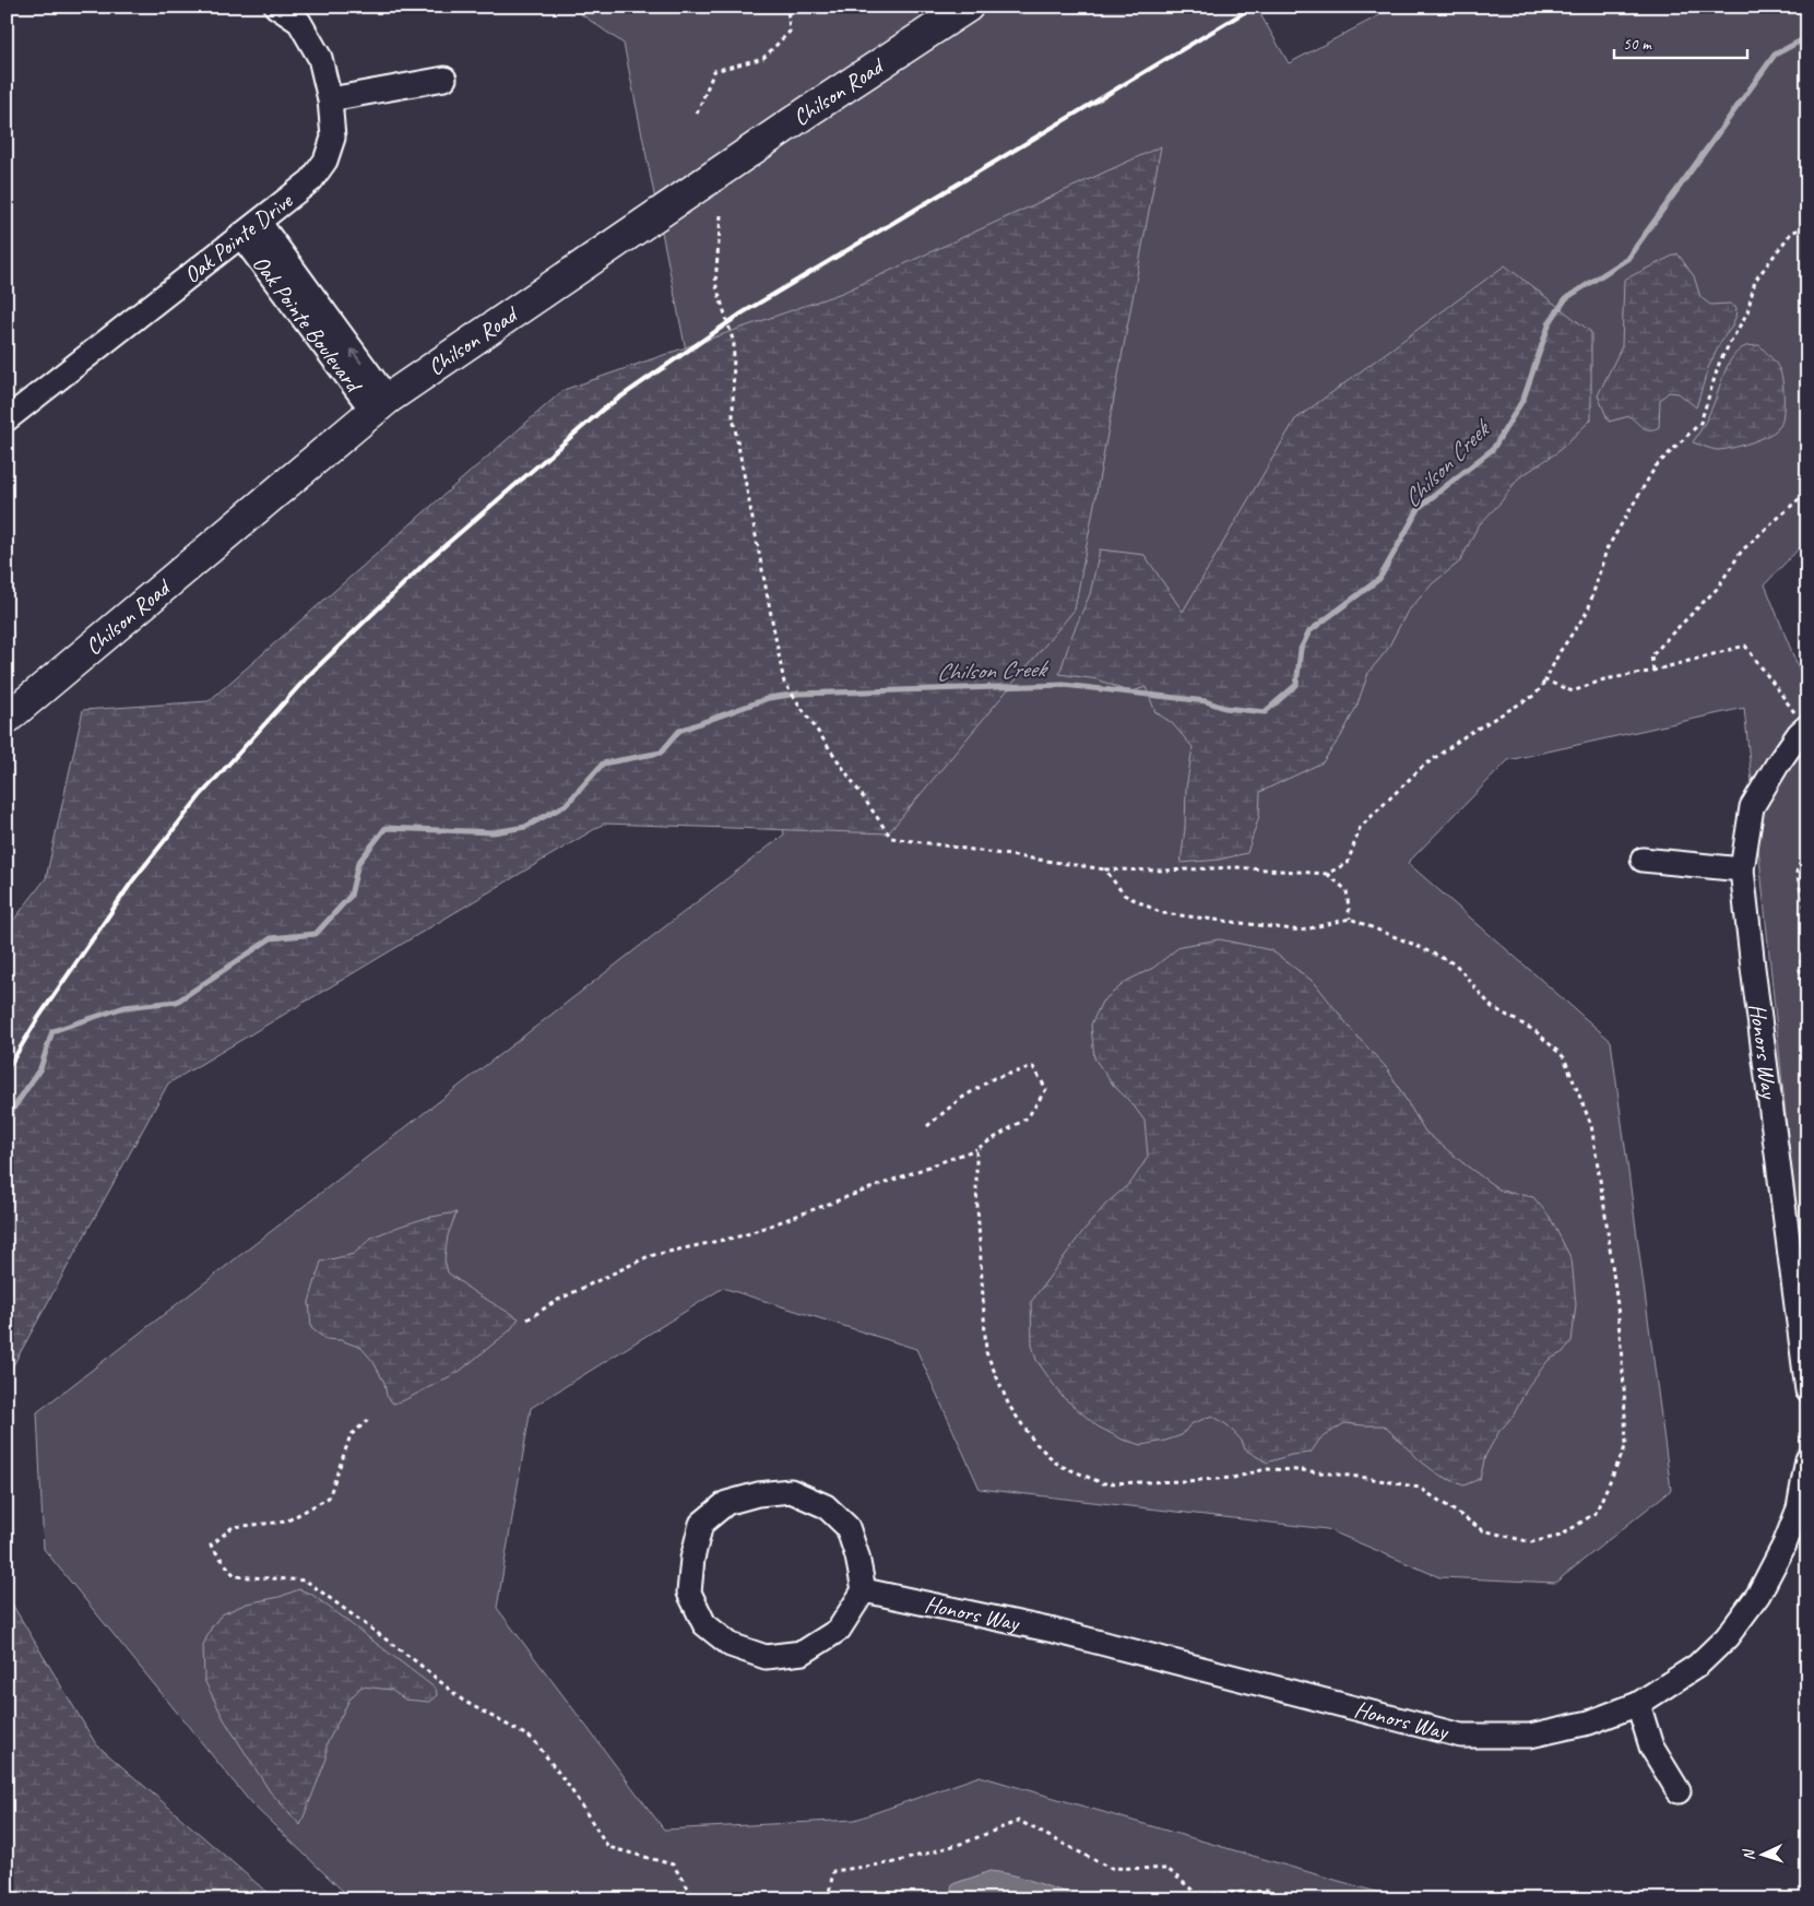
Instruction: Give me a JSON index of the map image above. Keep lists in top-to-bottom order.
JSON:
{
  "streets": {
    "main road": ["Chilson Road"],
    "street": ["Oak Pointe Drive", "Oak Pointe Boulevard", "Honors Way"]
  },
  "crossings": [
    ["Chilson Road", "Oak Pointe Boulevard"],
    ["Oak Pointe Drive", "Oak Pointe Boulevard"]
  ],
  "water": ["Chilson Creek"],
  "scale_bar": "50 m",
  "north": "left"
}
